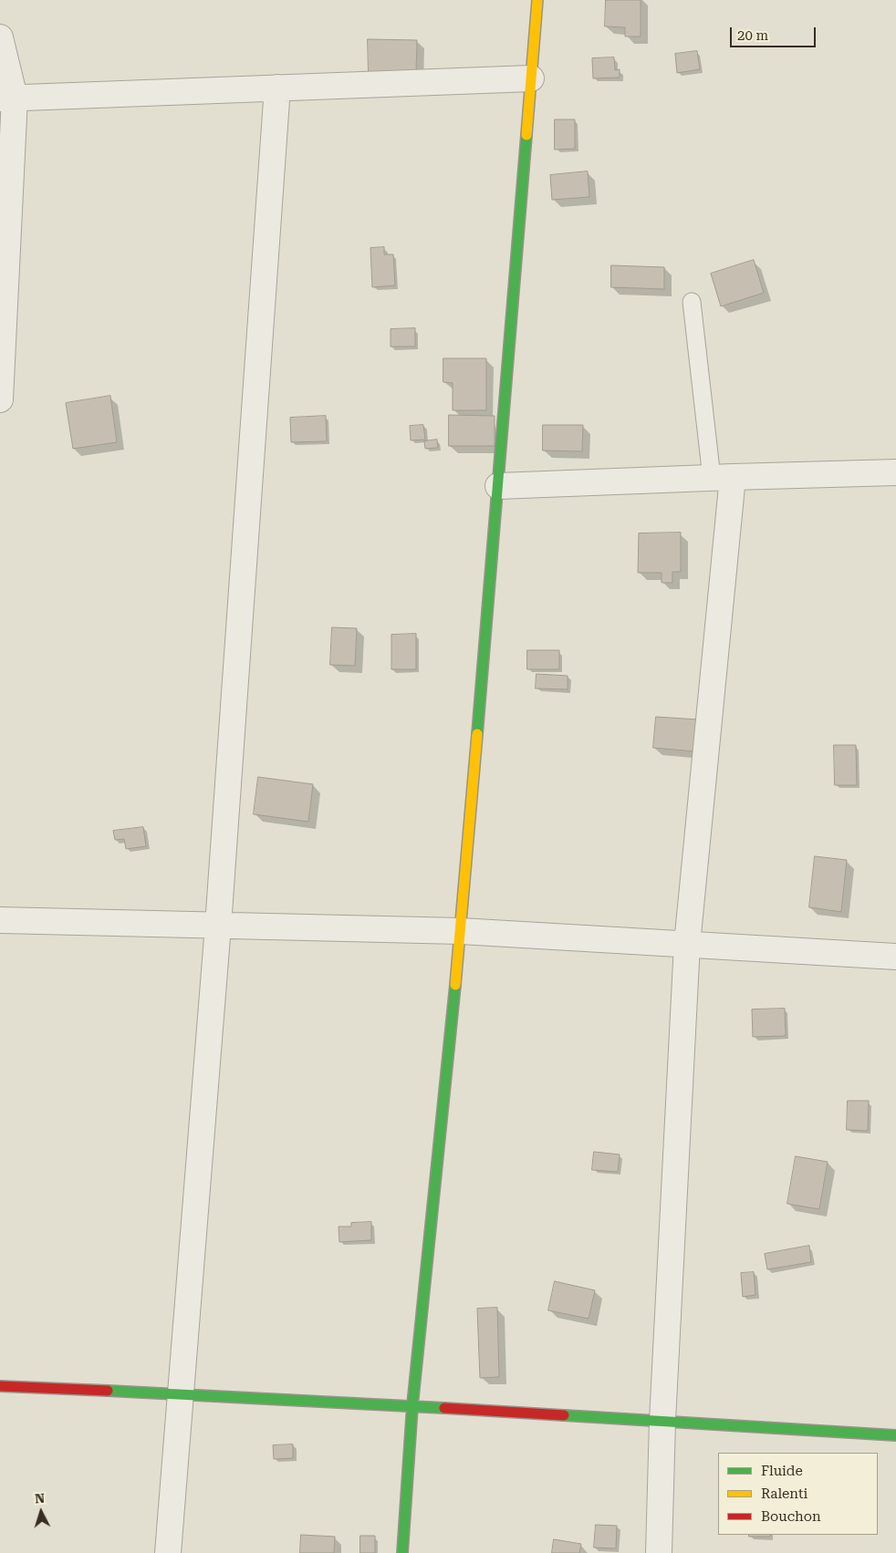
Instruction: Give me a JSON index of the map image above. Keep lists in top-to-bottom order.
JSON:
{
  "legend": ["Fluide", "Ralenti", "Bouchon"],
  "scale_bar": "20 m",
  "north": "top"
}
